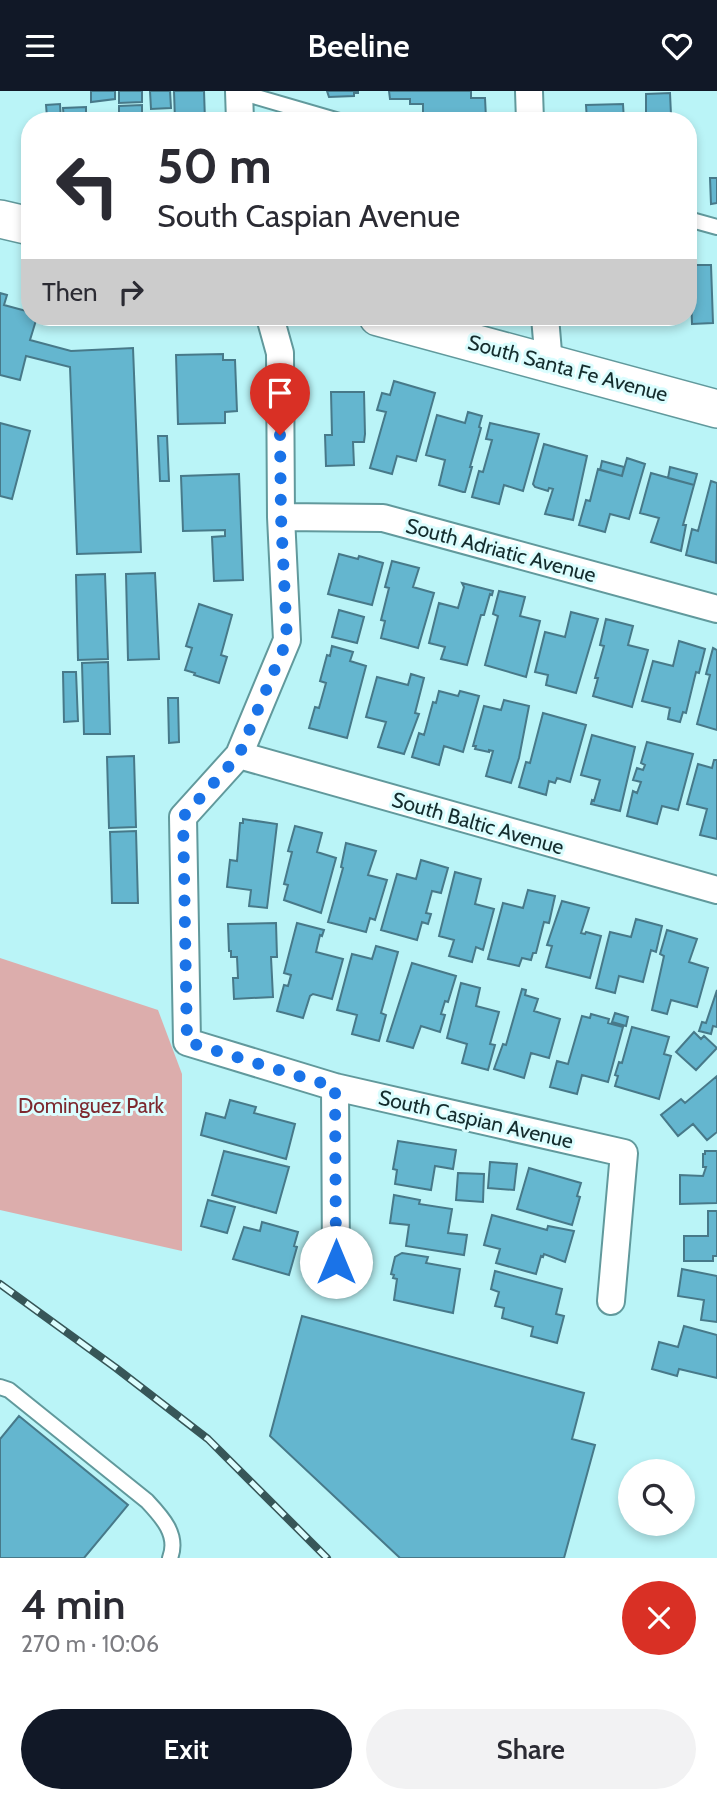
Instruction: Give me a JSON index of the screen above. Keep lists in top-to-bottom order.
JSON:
{
  "streets": {
    "main road": ["South Santa Fe Avenue"],
    "street": ["South Adriatic Avenue", "South Baltic Avenue", "South Caspian Avenue"]
  },
  "crossings": [
    ["South Baltic Avenue", "South Caspian Avenue"]
  ],
  "parks": ["Dominguez Park"],
  "page": {
    "header": "Beeline",
    "turn": ["50 m", "South Caspian Avenue"],
    "then": "Then",
    "heading": ["4 min", "270 m · 10:06"],
    "buttons": ["Exit", "Share"]
  }
}
